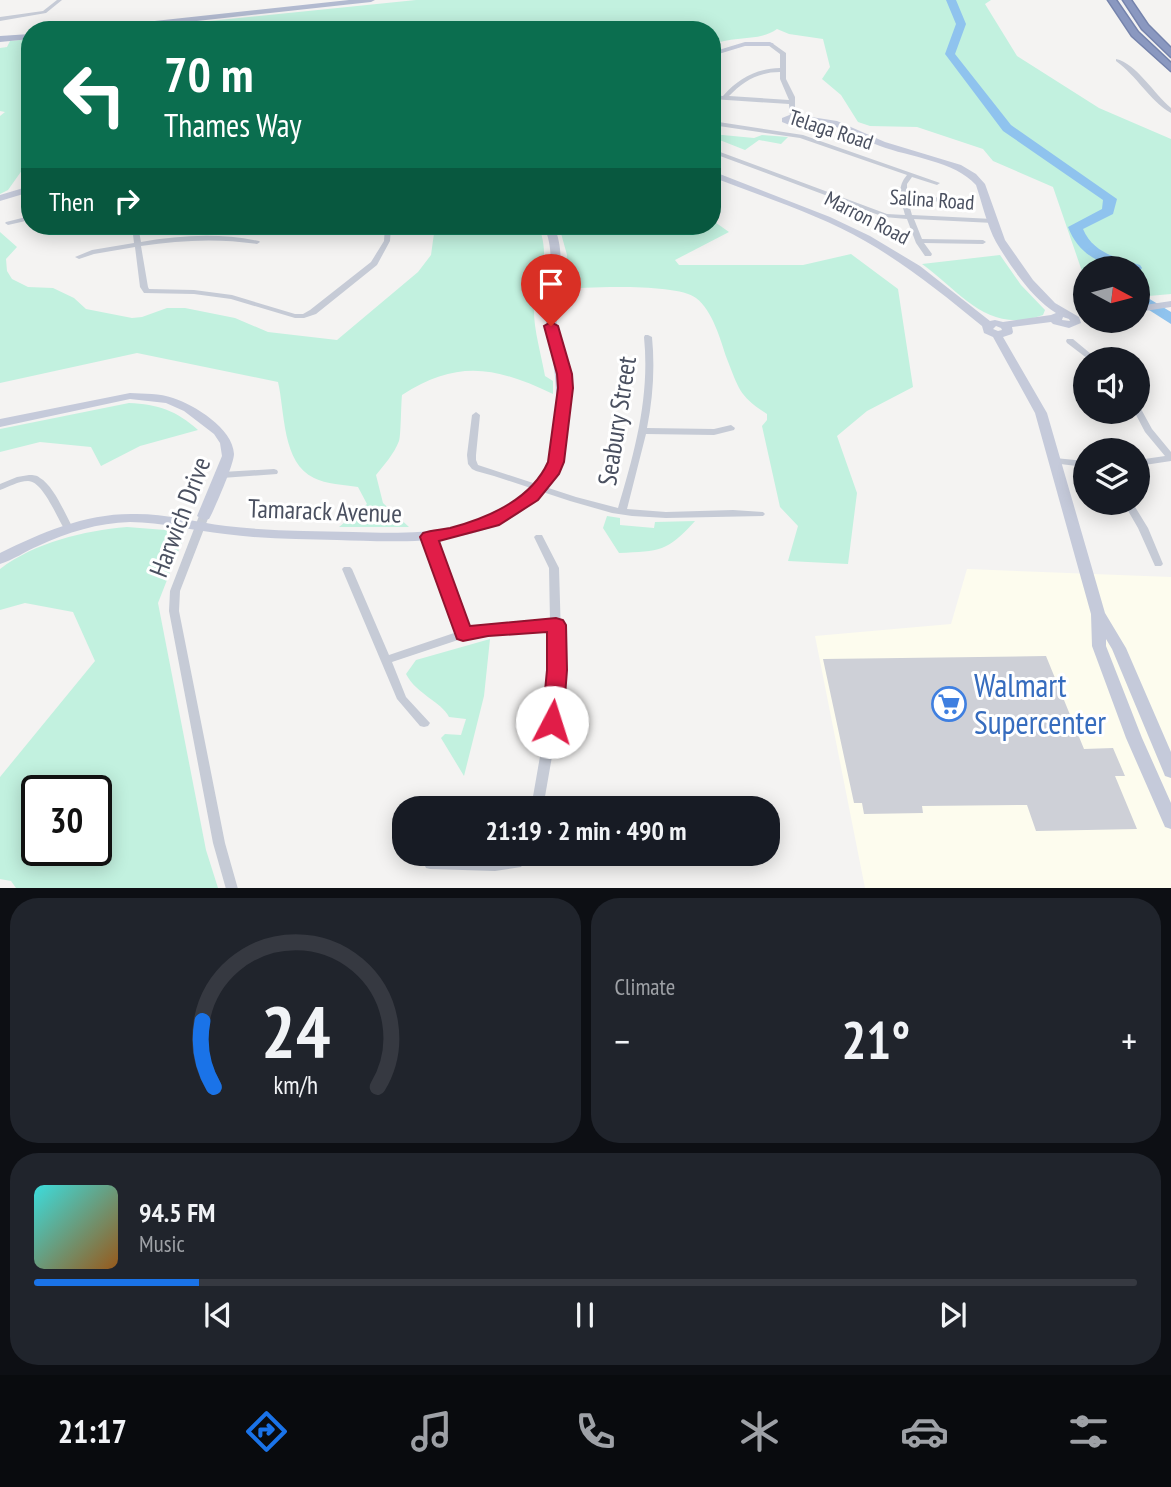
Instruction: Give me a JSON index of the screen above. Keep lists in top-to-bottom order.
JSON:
{
  "streets": {
    "street": [
      "Telaga Road",
      "Salina Road",
      "Marron Road",
      "Seabury Street",
      "Tamarack Avenue",
      "Harwich Drive"
    ]
  },
  "crossings": [
    ["Tamarack Avenue", "Harwich Drive"]
  ],
  "places": {
    "supermarket": ["Walmart Supercenter"]
  },
  "north": "right",
  "page": {
    "turn": ["70 m", "Thames Way"],
    "then": "Then",
    "limit": "30",
    "trip": "21:19 · 2 min · 490 m",
    "tile": "Climate",
    "heat": ["−", "21°", "+"],
    "song": ["94.5 FM", "Music"],
    "tabs": "21:17",
    "gauge": ["24", "km/h"]
  }
}
